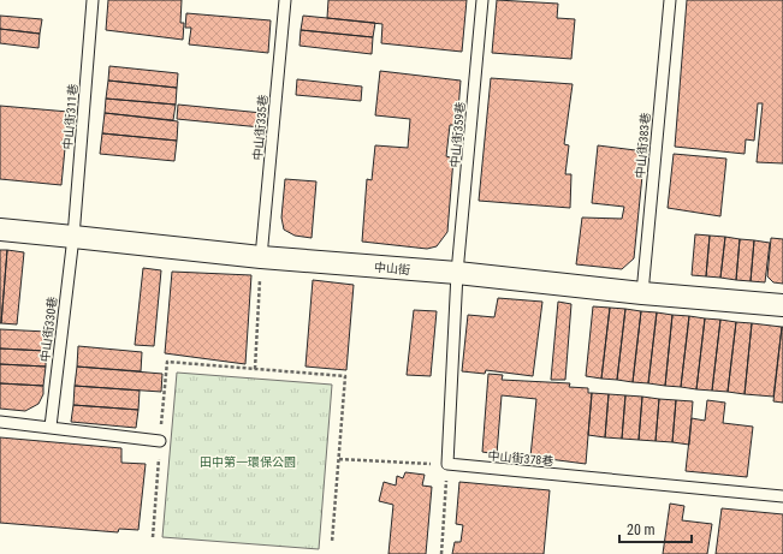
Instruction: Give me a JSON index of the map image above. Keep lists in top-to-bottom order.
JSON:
{
  "streets": {
    "street": ["中山街"],
    "lane": [
      "中山街311巷",
      "中山街335巷",
      "中山街359巷",
      "中山街383巷",
      "中山街330巷",
      "中山街378巷"
    ]
  },
  "crossings": [
    ["中山街311巷", "中山街"],
    ["中山街311巷", "中山街330巷"],
    ["中山街335巷", "中山街"],
    ["中山街359巷", "中山街"],
    ["中山街383巷", "中山街"],
    ["中山街", "中山街330巷"]
  ],
  "parks": ["田中第一環保公園"],
  "scale_bar": "20 m"
}
